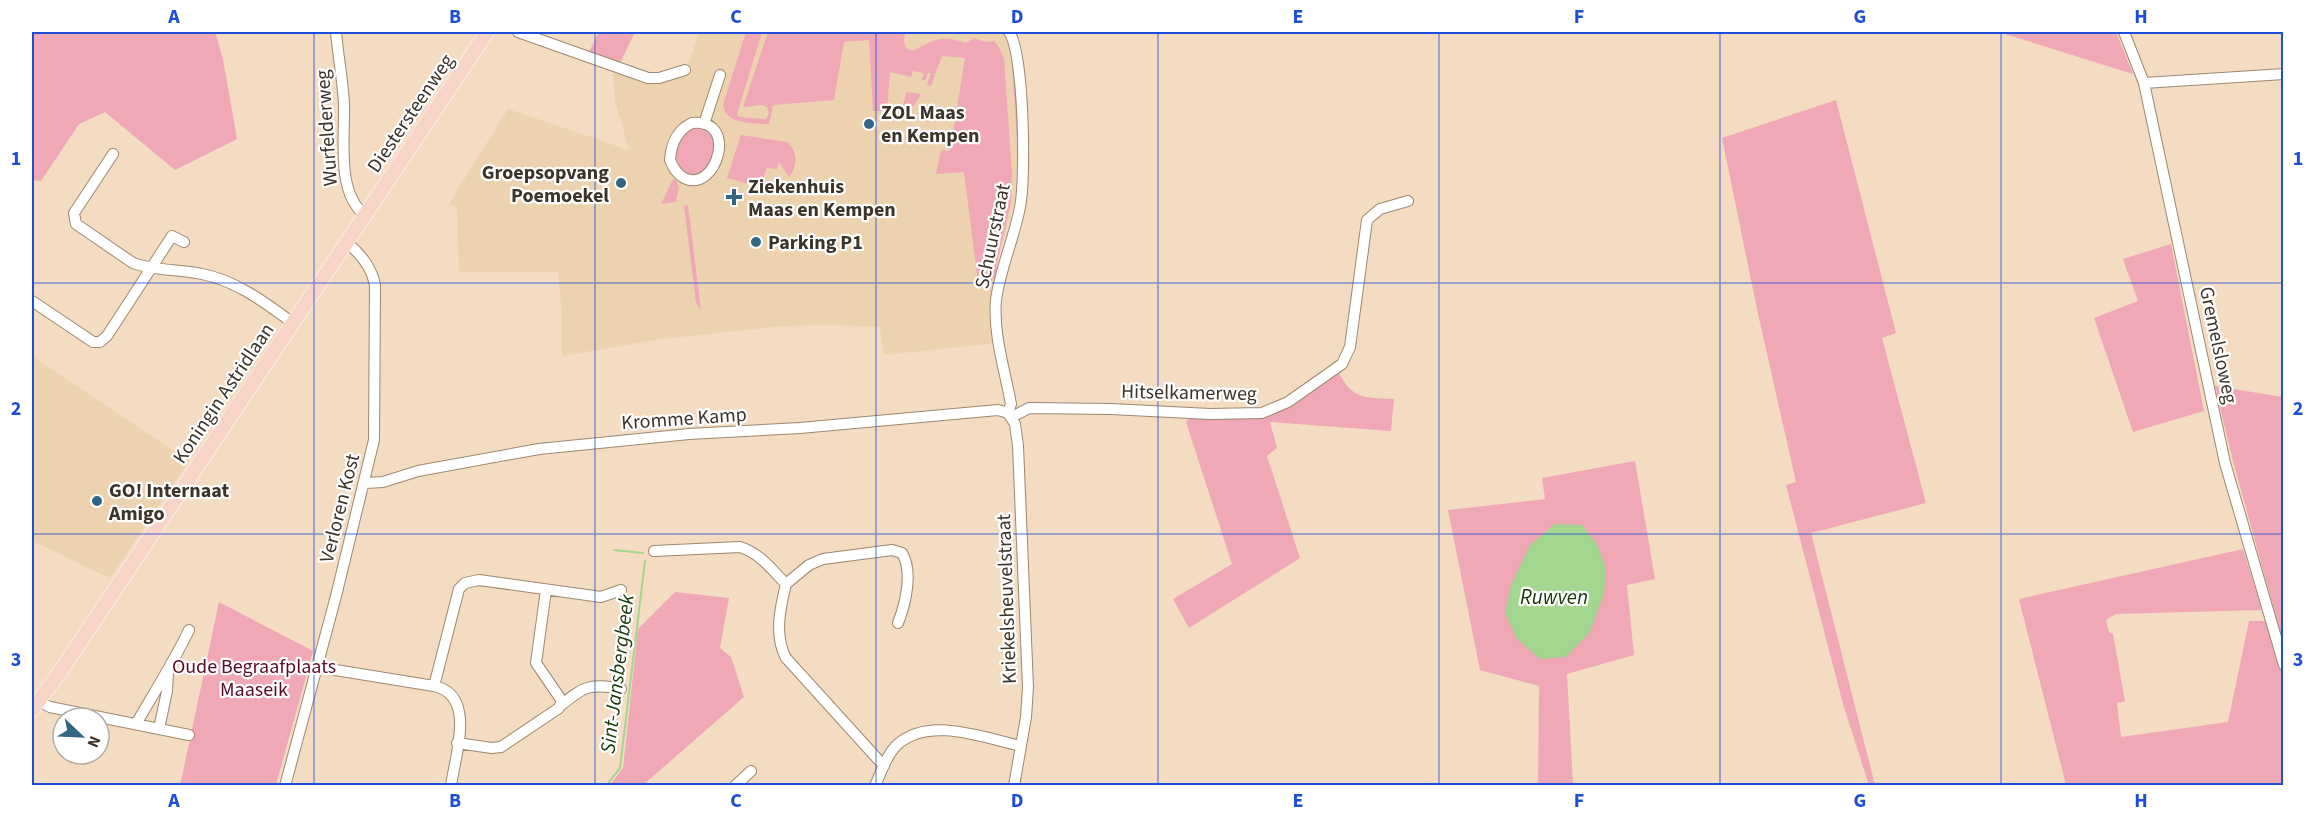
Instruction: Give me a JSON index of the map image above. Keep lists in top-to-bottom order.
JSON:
{
  "streets": {
    "main road": ["Diestersteenweg", "Koningin Astridlaan"],
    "street": [
      "Wurfelderweg",
      "Schuurstraat",
      "Gremelsloweg",
      "Hitselkamerweg",
      "Kromme Kamp",
      "Verloren Kost",
      "Kriekelsheuvelstraat"
    ]
  },
  "crossings": [
    ["Diestersteenweg", "Wurfelderweg"],
    ["Diestersteenweg", "Koningin Astridlaan"],
    ["Wurfelderweg", "Koningin Astridlaan"],
    ["Schuurstraat", "Hitselkamerweg"],
    ["Schuurstraat", "Kromme Kamp"],
    ["Schuurstraat", "Kriekelsheuvelstraat"],
    ["Hitselkamerweg", "Kromme Kamp"],
    ["Hitselkamerweg", "Kriekelsheuvelstraat"],
    ["Koningin Astridlaan", "Verloren Kost"],
    ["Kromme Kamp", "Verloren Kost"],
    ["Kromme Kamp", "Kriekelsheuvelstraat"]
  ],
  "water": ["Ruwven", "Sint-Jansbergbeek"],
  "parks": ["Oude Begraafplaats Maaseik"],
  "places": {
    "other": [
      "ZOL Maas en Kempen",
      "Groepsopvang Poemoekel",
      "Parking P1",
      "GO! Internaat Amigo"
    ],
    "health": ["Ziekenhuis Maas en Kempen"]
  },
  "north": "bottom right",
  "grid": {
    "columns": [
      "A",
      "B",
      "C",
      "D",
      "E",
      "F",
      "G",
      "H"
    ],
    "rows": ["1", "2", "3"]
  }
}
